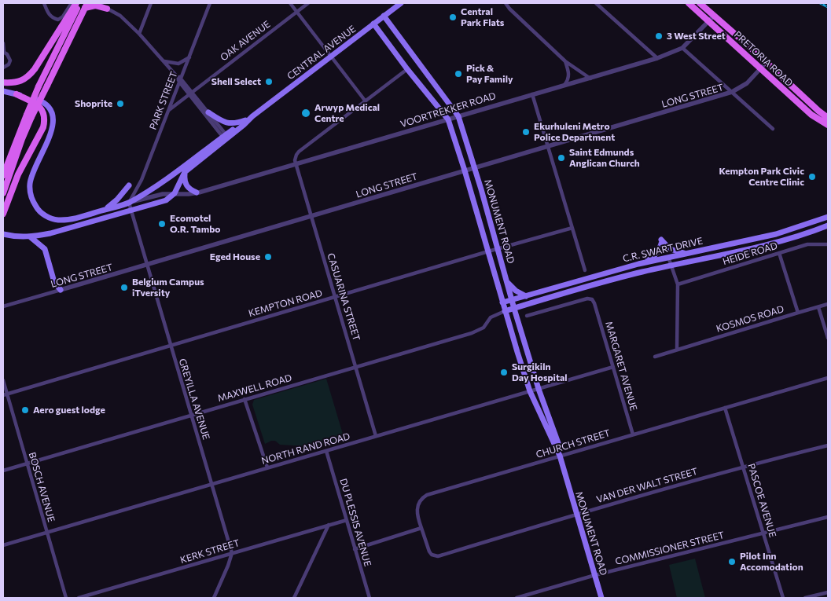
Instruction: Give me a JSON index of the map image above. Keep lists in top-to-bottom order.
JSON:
{
  "streets": {
    "main road": [
      "CENTRAL AVENUE",
      "PRETORIA ROAD",
      "MONUMENT ROAD",
      "C.R. SWART DRIVE"
    ],
    "street": [
      "OAK AVENUE",
      "LONG STREET",
      "PARK STREET",
      "VOORTREKKER ROAD",
      "HEIDE ROAD",
      "CASUARINA STREET",
      "KEMPTON ROAD",
      "KOSMOS ROAD",
      "MARGARET AVENUE",
      "MAXWELL ROAD",
      "GREYILLA AVENUE",
      "CHURCH STREET",
      "NORTH RAND ROAD",
      "VAN DER WALT STREET",
      "BOSCH AVENUE",
      "PASCOE AVENUE",
      "DU PLESSIS AVENUE",
      "COMMISSIONER STREET",
      "KERK STREET"
    ]
  },
  "crossings": [
    ["OAK AVENUE", "PARK STREET"],
    ["CENTRAL AVENUE", "PARK STREET"],
    ["CENTRAL AVENUE", "VOORTREKKER ROAD"],
    ["CENTRAL AVENUE", "MONUMENT ROAD"],
    ["CENTRAL AVENUE", "GREYILLA AVENUE"],
    ["PRETORIA ROAD", "LONG STREET"],
    ["PRETORIA ROAD", "VOORTREKKER ROAD"],
    ["LONG STREET", "MONUMENT ROAD"],
    ["LONG STREET", "CASUARINA STREET"],
    ["LONG STREET", "GREYILLA AVENUE"],
    ["PARK STREET", "VOORTREKKER ROAD"],
    ["PARK STREET", "GREYILLA AVENUE"],
    ["VOORTREKKER ROAD", "MONUMENT ROAD"],
    ["VOORTREKKER ROAD", "CASUARINA STREET"],
    ["VOORTREKKER ROAD", "GREYILLA AVENUE"],
    ["MONUMENT ROAD", "C.R. SWART DRIVE"],
    ["MONUMENT ROAD", "KEMPTON ROAD"],
    ["MONUMENT ROAD", "MAXWELL ROAD"],
    ["MONUMENT ROAD", "CHURCH STREET"],
    ["MONUMENT ROAD", "NORTH RAND ROAD"],
    ["MONUMENT ROAD", "VAN DER WALT STREET"],
    ["MONUMENT ROAD", "COMMISSIONER STREET"],
    ["C.R. SWART DRIVE", "MAXWELL ROAD"],
    ["CASUARINA STREET", "KEMPTON ROAD"],
    ["CASUARINA STREET", "MAXWELL ROAD"],
    ["CASUARINA STREET", "NORTH RAND ROAD"],
    ["KEMPTON ROAD", "GREYILLA AVENUE"],
    ["KEMPTON ROAD", "BOSCH AVENUE"],
    ["MARGARET AVENUE", "CHURCH STREET"],
    ["MARGARET AVENUE", "NORTH RAND ROAD"],
    ["MAXWELL ROAD", "GREYILLA AVENUE"],
    ["MAXWELL ROAD", "BOSCH AVENUE"],
    ["GREYILLA AVENUE", "NORTH RAND ROAD"],
    ["GREYILLA AVENUE", "KERK STREET"],
    ["CHURCH STREET", "VAN DER WALT STREET"],
    ["CHURCH STREET", "PASCOE AVENUE"],
    ["NORTH RAND ROAD", "BOSCH AVENUE"],
    ["NORTH RAND ROAD", "DU PLESSIS AVENUE"],
    ["VAN DER WALT STREET", "PASCOE AVENUE"],
    ["PASCOE AVENUE", "COMMISSIONER STREET"],
    ["DU PLESSIS AVENUE", "KERK STREET"]
  ],
  "places": [
    "Central Park Flats",
    "3 West Street",
    "Pick & Pay Family",
    "Shell Select",
    "Shoprite",
    "Arwyp Medical Centre",
    "Ekurhuleni Metro Police Department",
    "Saint Edmunds Anglican Church",
    "Kempton Park Civic Centre Clinic",
    "Ecomotel O.R. Tambo",
    "Eged House",
    "Belgium Campus iTversity",
    "Surgikiln Day Hospital",
    "Aero guest lodge",
    "Pilot Inn Accomodation"
  ]
}
